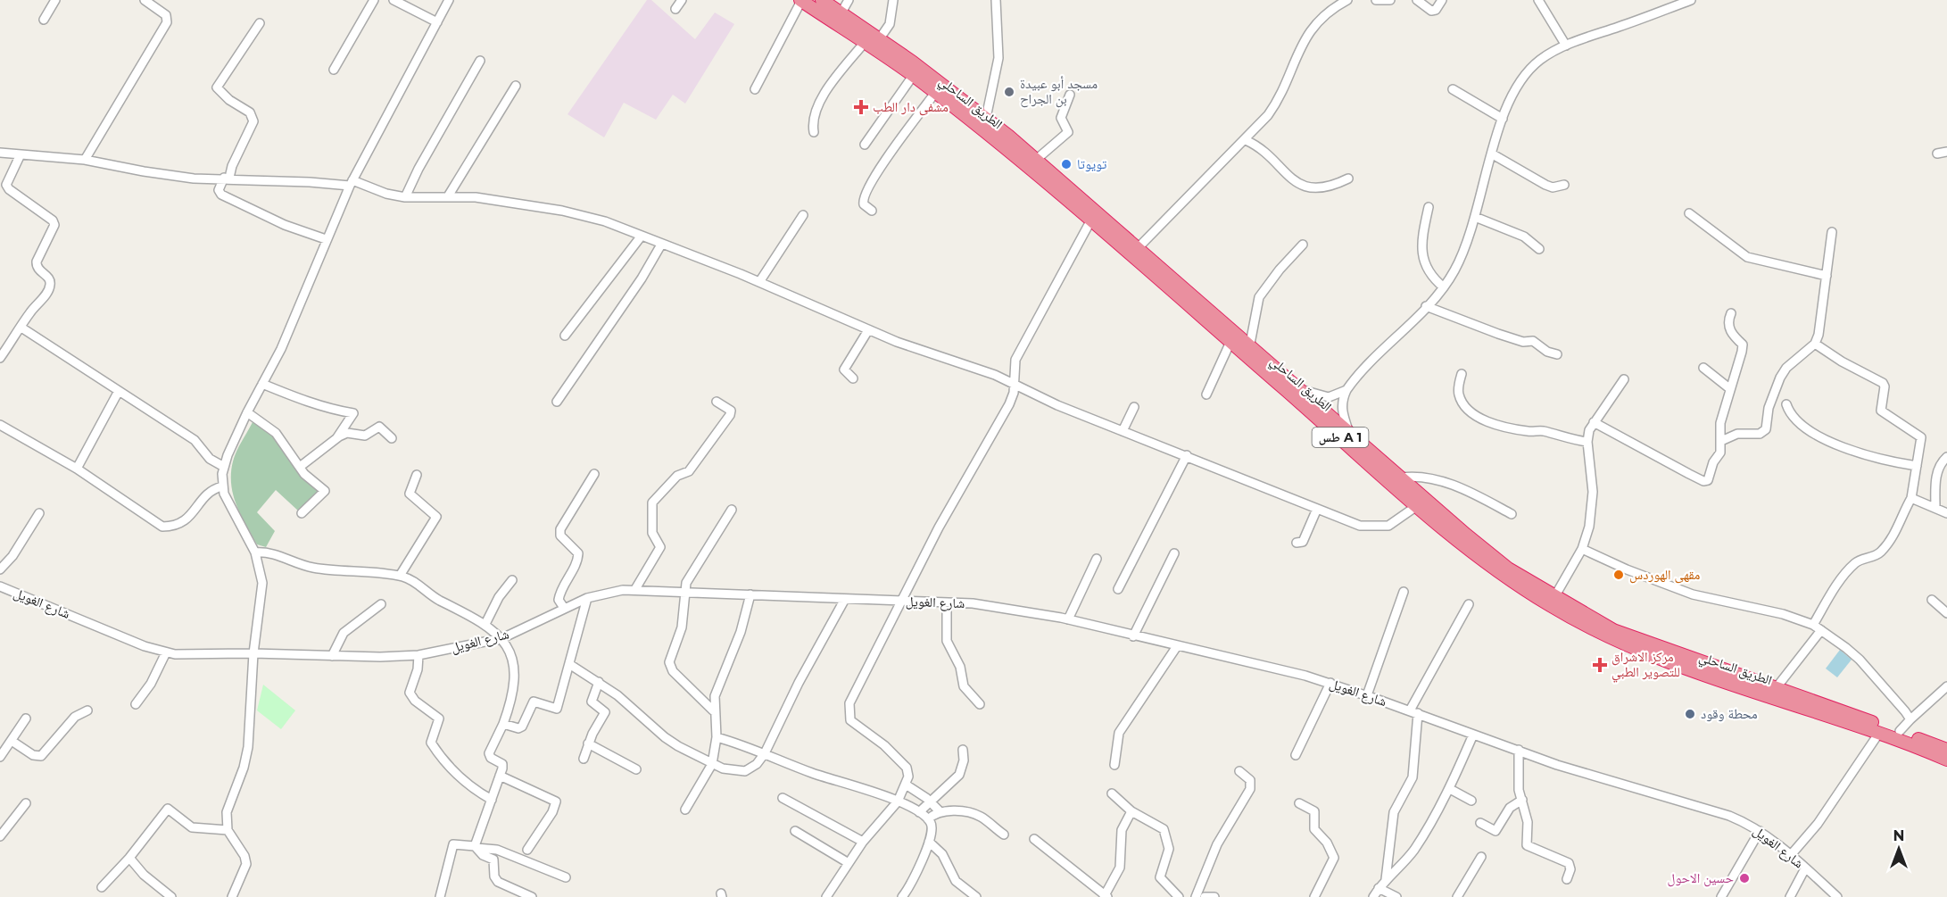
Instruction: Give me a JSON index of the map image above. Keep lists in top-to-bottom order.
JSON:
{
  "streets": {
    "highway": ["الطريق الساحلي", "طس A 1"],
    "street": ["شارع الغويل"]
  },
  "places": {
    "other": [
      "مسجد أبو عبيدة بن الجراح",
      "تويوتا",
      "مقهى الهوردس",
      "محطة وقود",
      "حسين الاحول"
    ],
    "health": ["مشفى دار الطب", "مركز الاشراق للتصوير الطبي"]
  },
  "north": "top"
}
